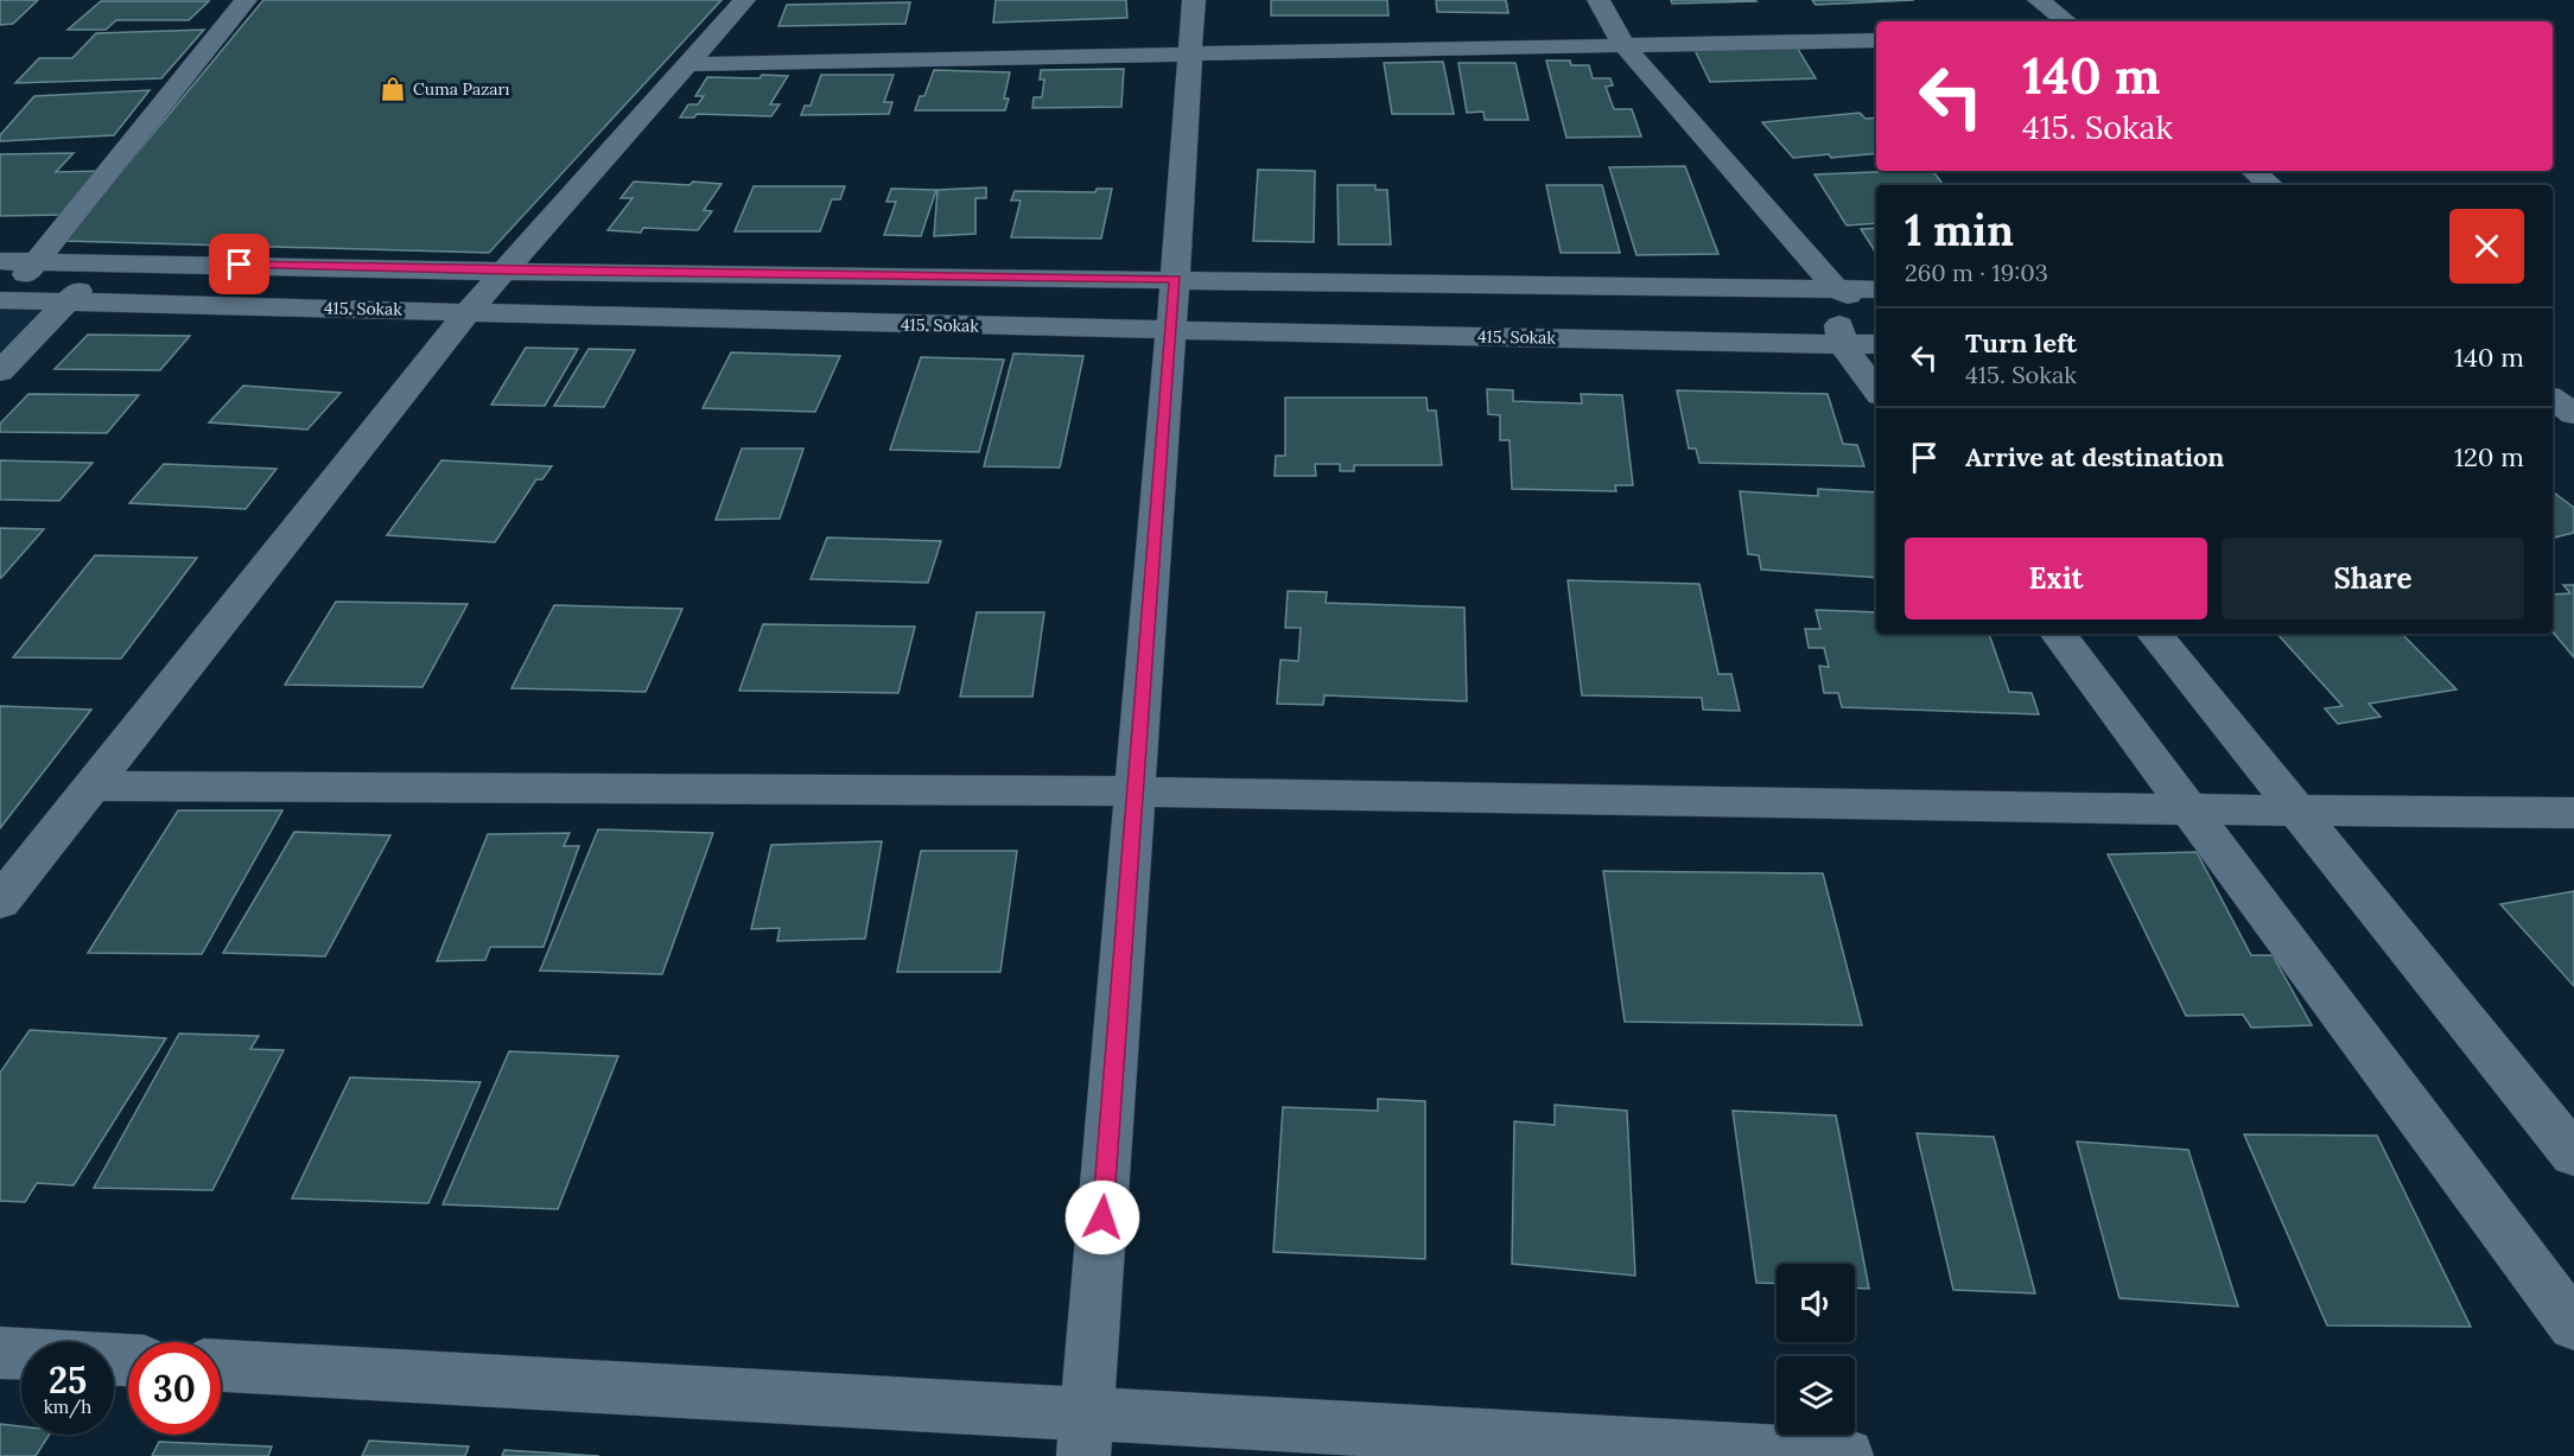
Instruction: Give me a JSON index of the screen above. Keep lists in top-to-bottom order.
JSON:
{
  "streets": {
    "street": ["415. Sokak"]
  },
  "places": {
    "shop": ["Cuma Pazarı"]
  },
  "page": {
    "turn": ["140 m", "415. Sokak"],
    "heading": ["1 min", "260 m · 19:03"],
    "list": [
      {
        "name": "Turn left",
        "note": "415. Sokak",
        "value": "140 m"
      },
      {
        "name": "Arrive at destination",
        "value": "120 m"
      }
    ],
    "buttons": ["Exit", "Share"],
    "speed": "25 km/h",
    "limit": "30"
  }
}
